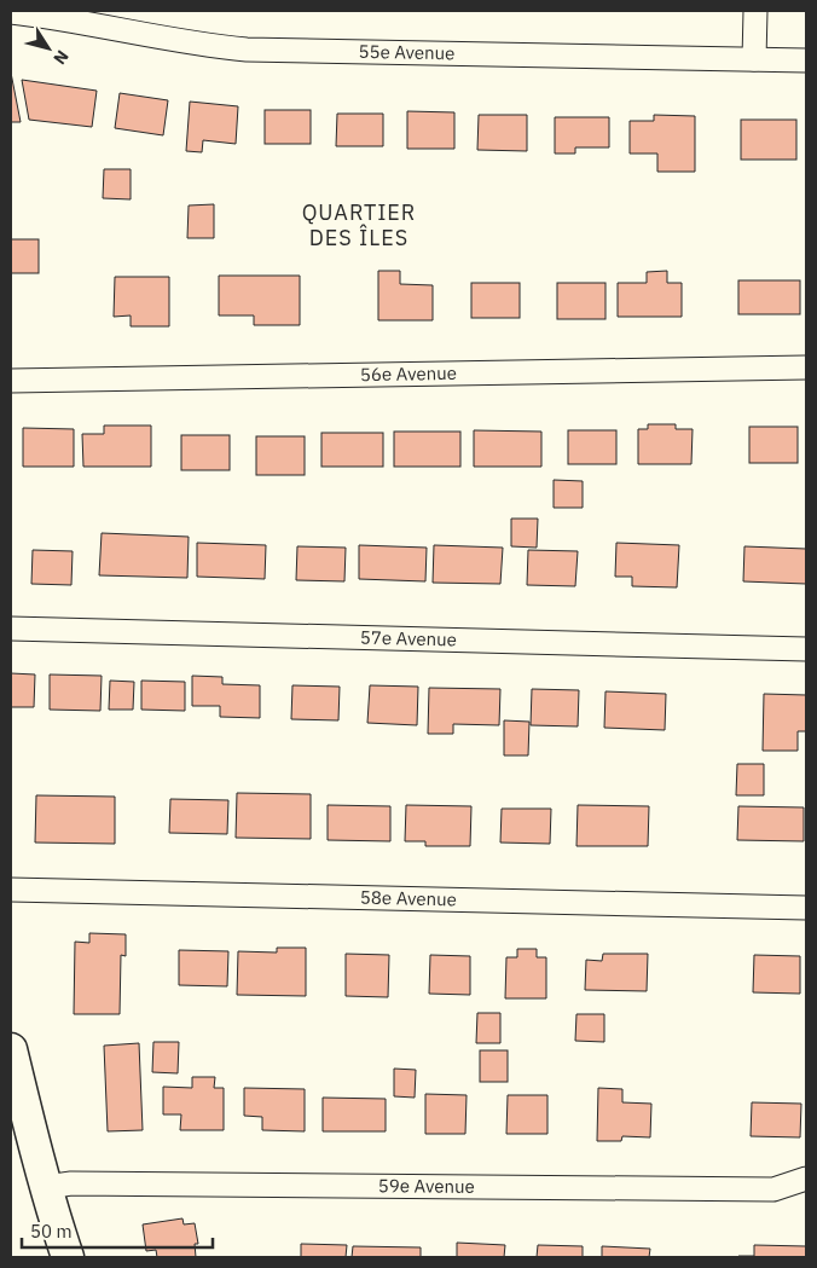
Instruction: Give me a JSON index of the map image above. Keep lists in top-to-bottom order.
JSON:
{
  "streets": {
    "street": [
      "55e Avenue",
      "56e Avenue",
      "57e Avenue",
      "58e Avenue",
      "59e Avenue"
    ]
  },
  "districts": ["QUARTIER DES ÎLES"],
  "scale_bar": "50 m",
  "north": "bottom right"
}
